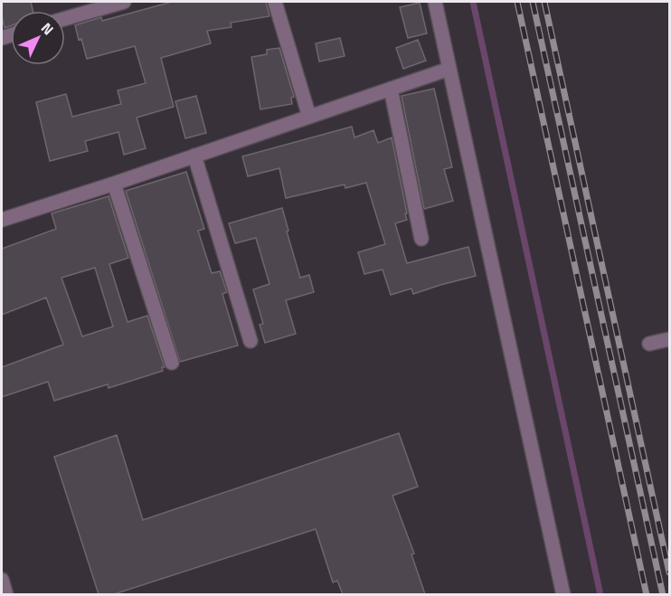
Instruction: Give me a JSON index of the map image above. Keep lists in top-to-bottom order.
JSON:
{
  "north": "top right"
}
